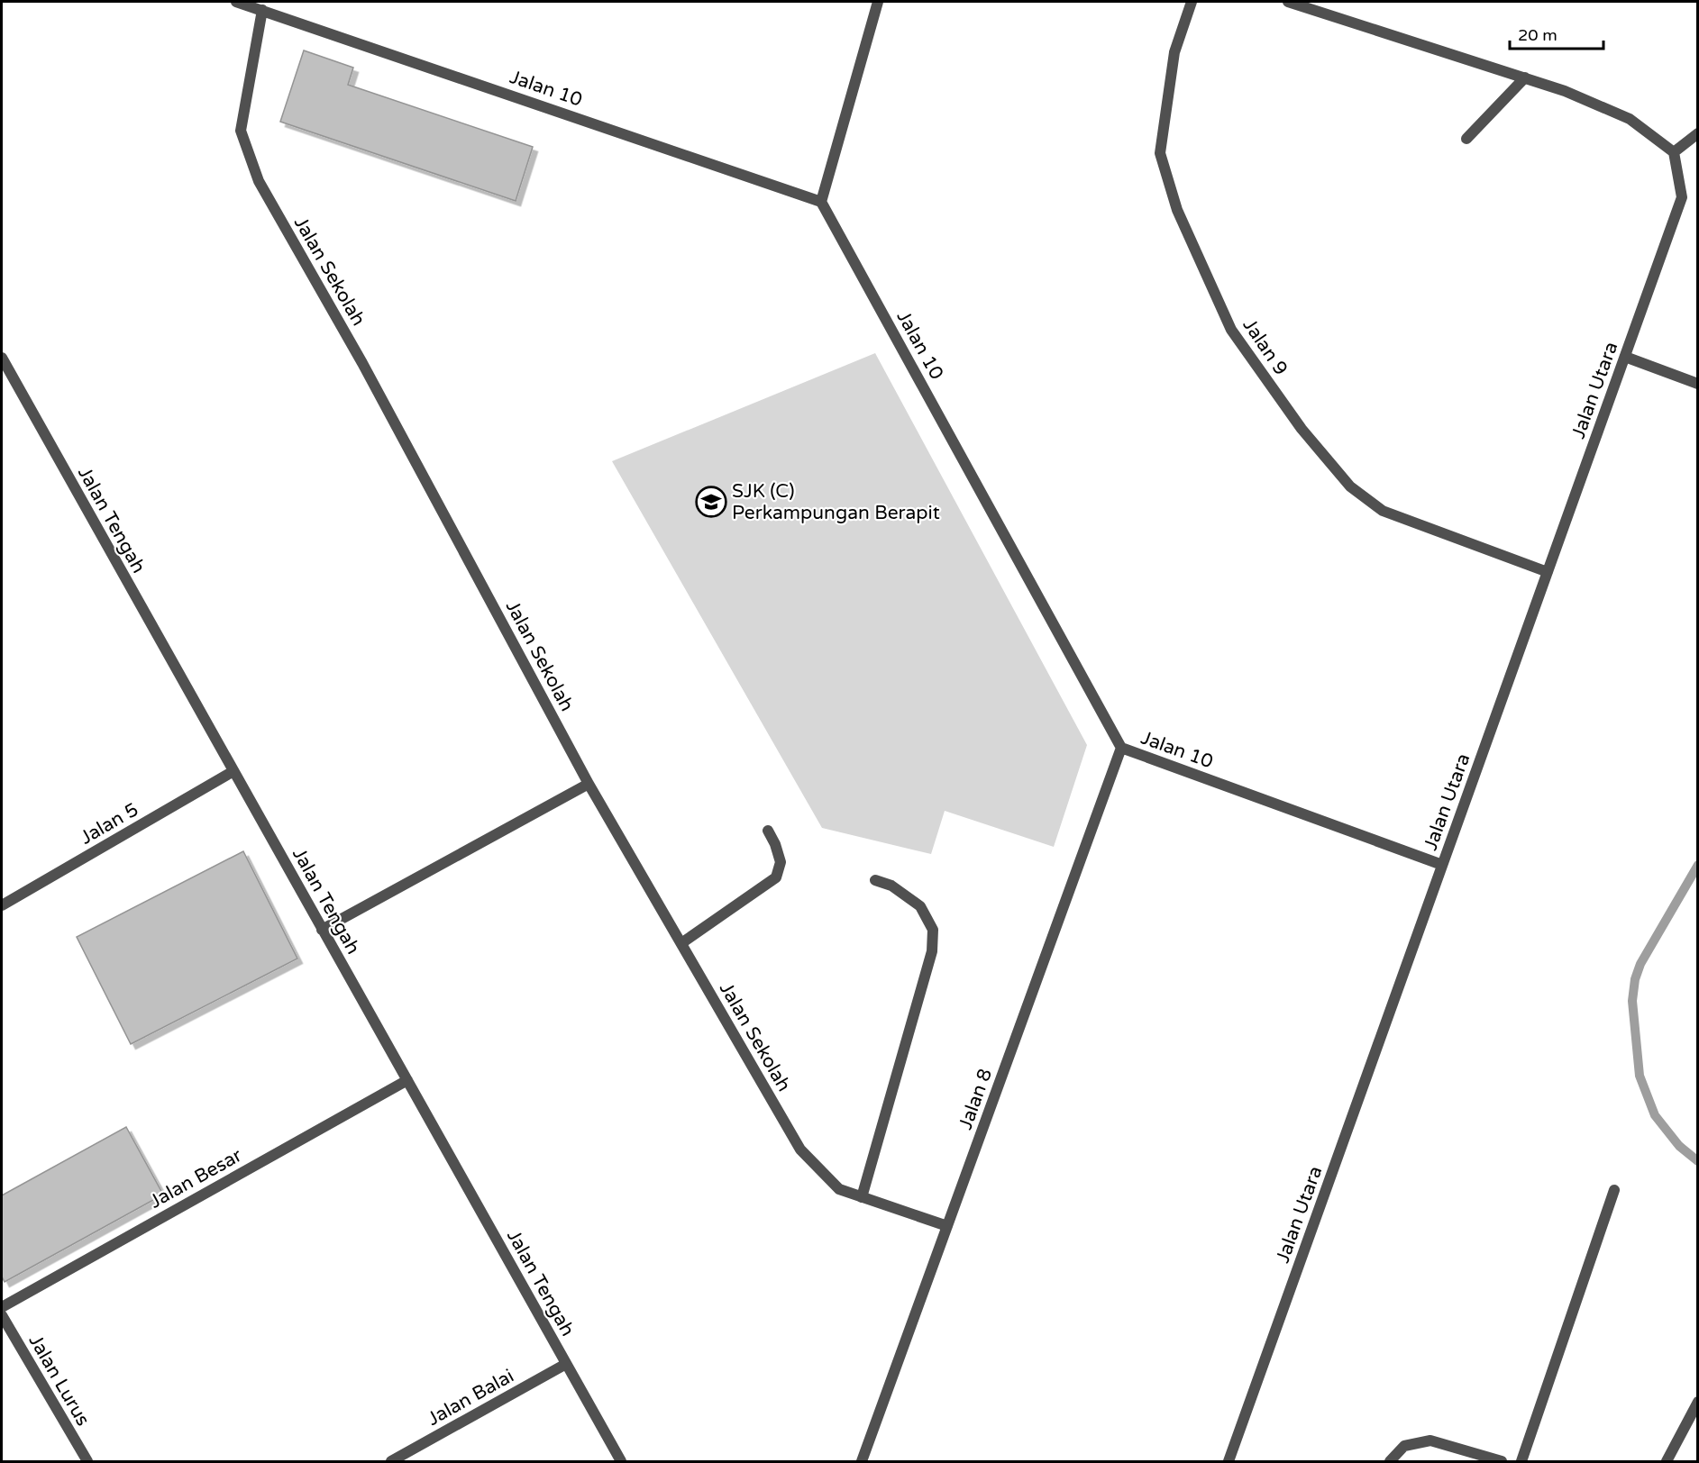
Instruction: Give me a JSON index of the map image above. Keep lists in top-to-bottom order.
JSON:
{
  "streets": {
    "street": [
      "Jalan 10",
      "Jalan Sekolah",
      "Jalan 9",
      "Jalan Utara",
      "Jalan Tengah",
      "Jalan 5",
      "Jalan 8",
      "Jalan Besar",
      "Jalan Lurus",
      "Jalan Balai"
    ]
  },
  "crossings": [
    ["Jalan 10", "Jalan Sekolah"],
    ["Jalan 10", "Jalan Utara"],
    ["Jalan 10", "Jalan 8"],
    ["Jalan Sekolah", "Jalan 8"],
    ["Jalan 9", "Jalan Utara"],
    ["Jalan Tengah", "Jalan 5"],
    ["Jalan Tengah", "Jalan Besar"],
    ["Jalan Tengah", "Jalan Balai"]
  ],
  "places": {
    "school or university": ["SJK (C) Perkampungan Berapit"]
  },
  "scale_bar": "20 m"
}
